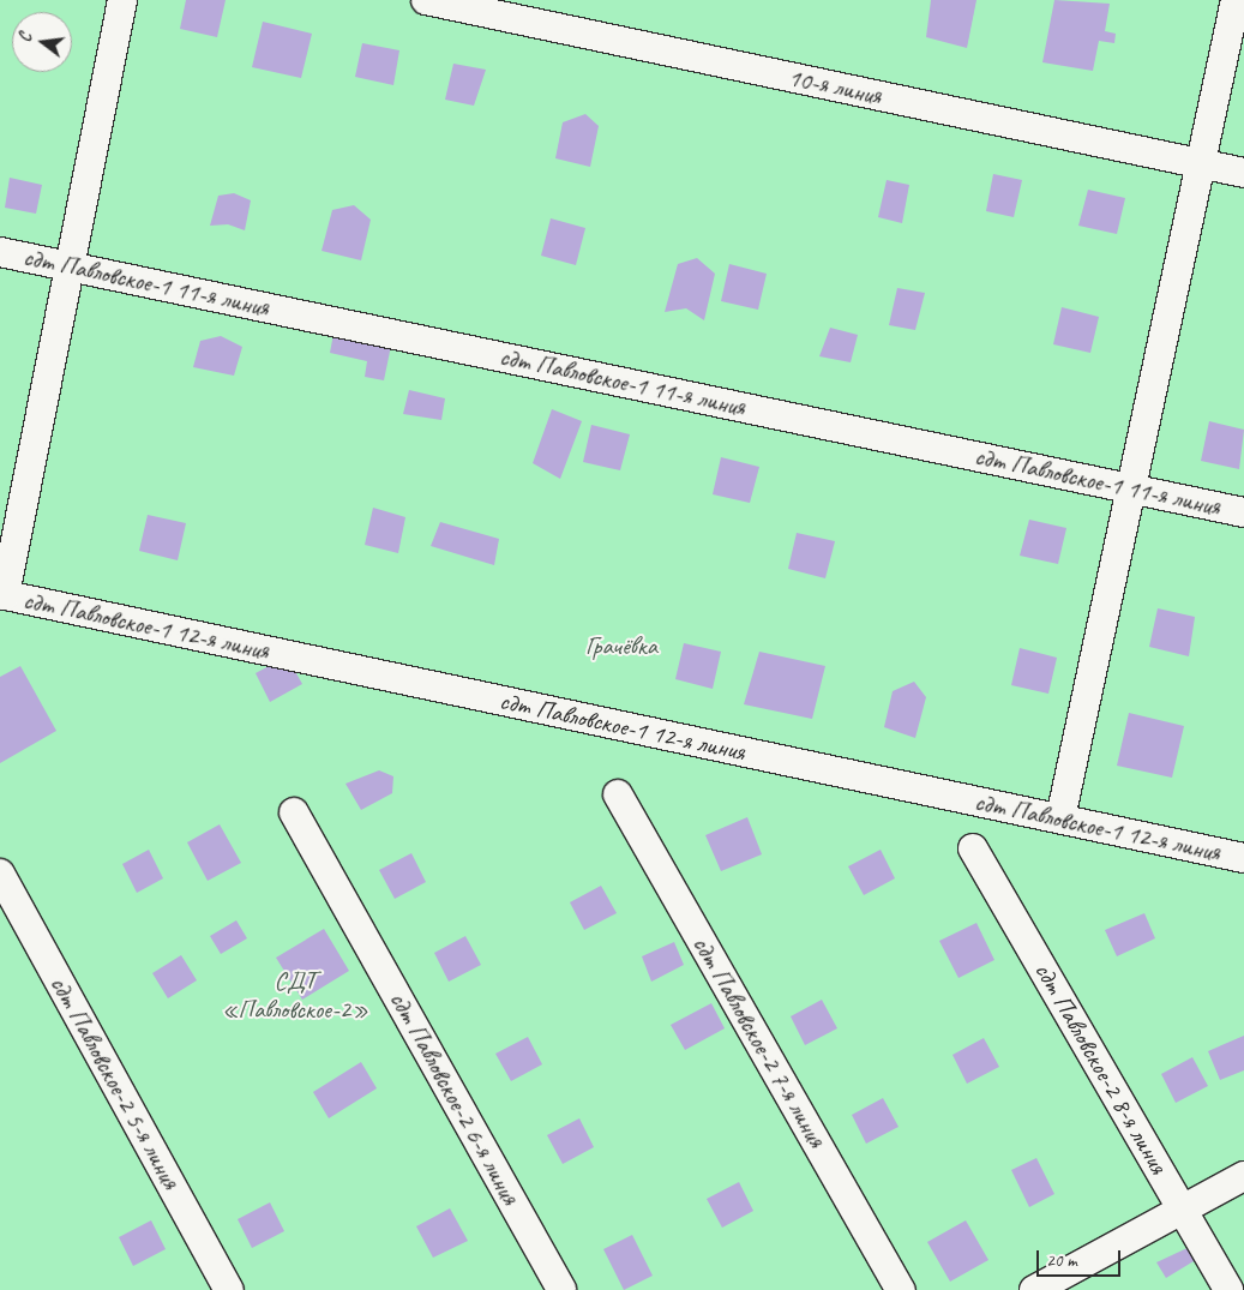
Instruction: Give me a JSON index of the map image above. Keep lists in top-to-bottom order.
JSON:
{
  "streets": {
    "street": [
      "10-я линия",
      "сдт Павловское-1 11-я линия",
      "сдт Павловское-1 12-я линия",
      "сдт Павловское-2 7-я линия",
      "сдт Павловское-2 8-я линия",
      "сдт Павловское-2 5-я линия",
      "сдт Павловское-2 6-я линия"
    ]
  },
  "parks": ["Грачёвка", "СДТ «Павловское-2»"],
  "scale_bar": "20 m",
  "north": "left"
}
